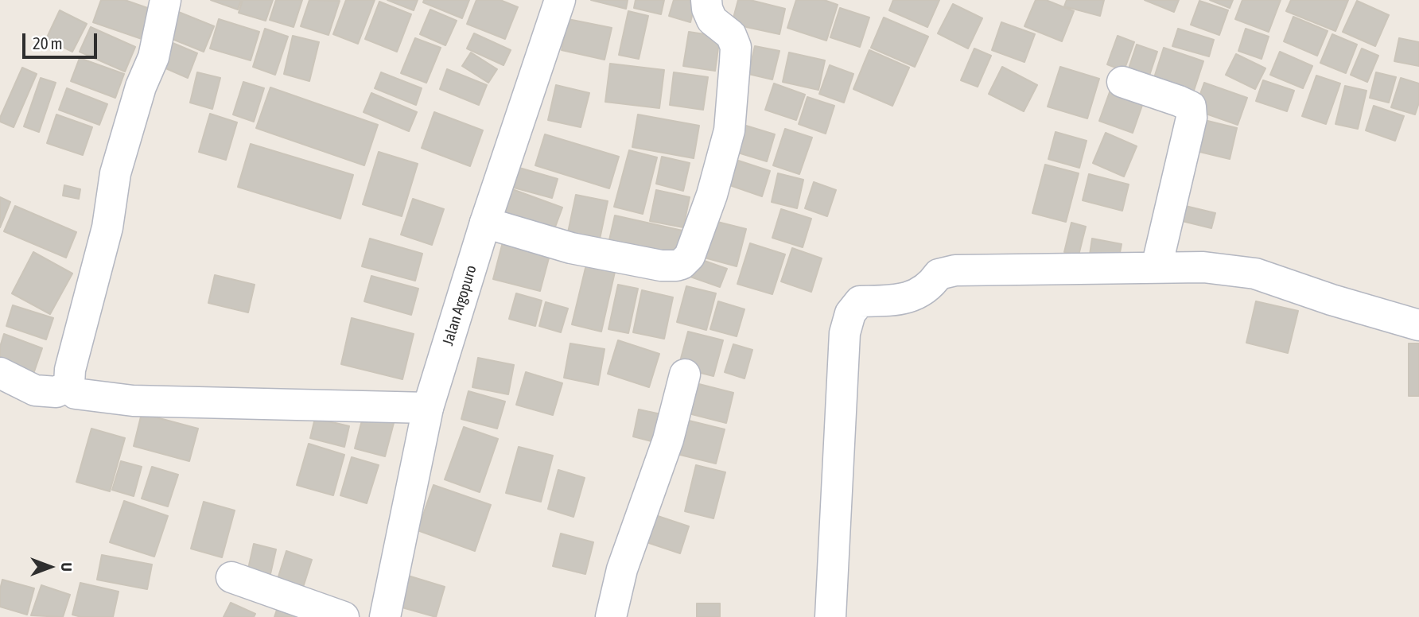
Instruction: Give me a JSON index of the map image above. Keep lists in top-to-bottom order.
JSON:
{
  "streets": {
    "street": ["Jalan Argopuro"]
  },
  "scale_bar": "20 m",
  "north": "right"
}
